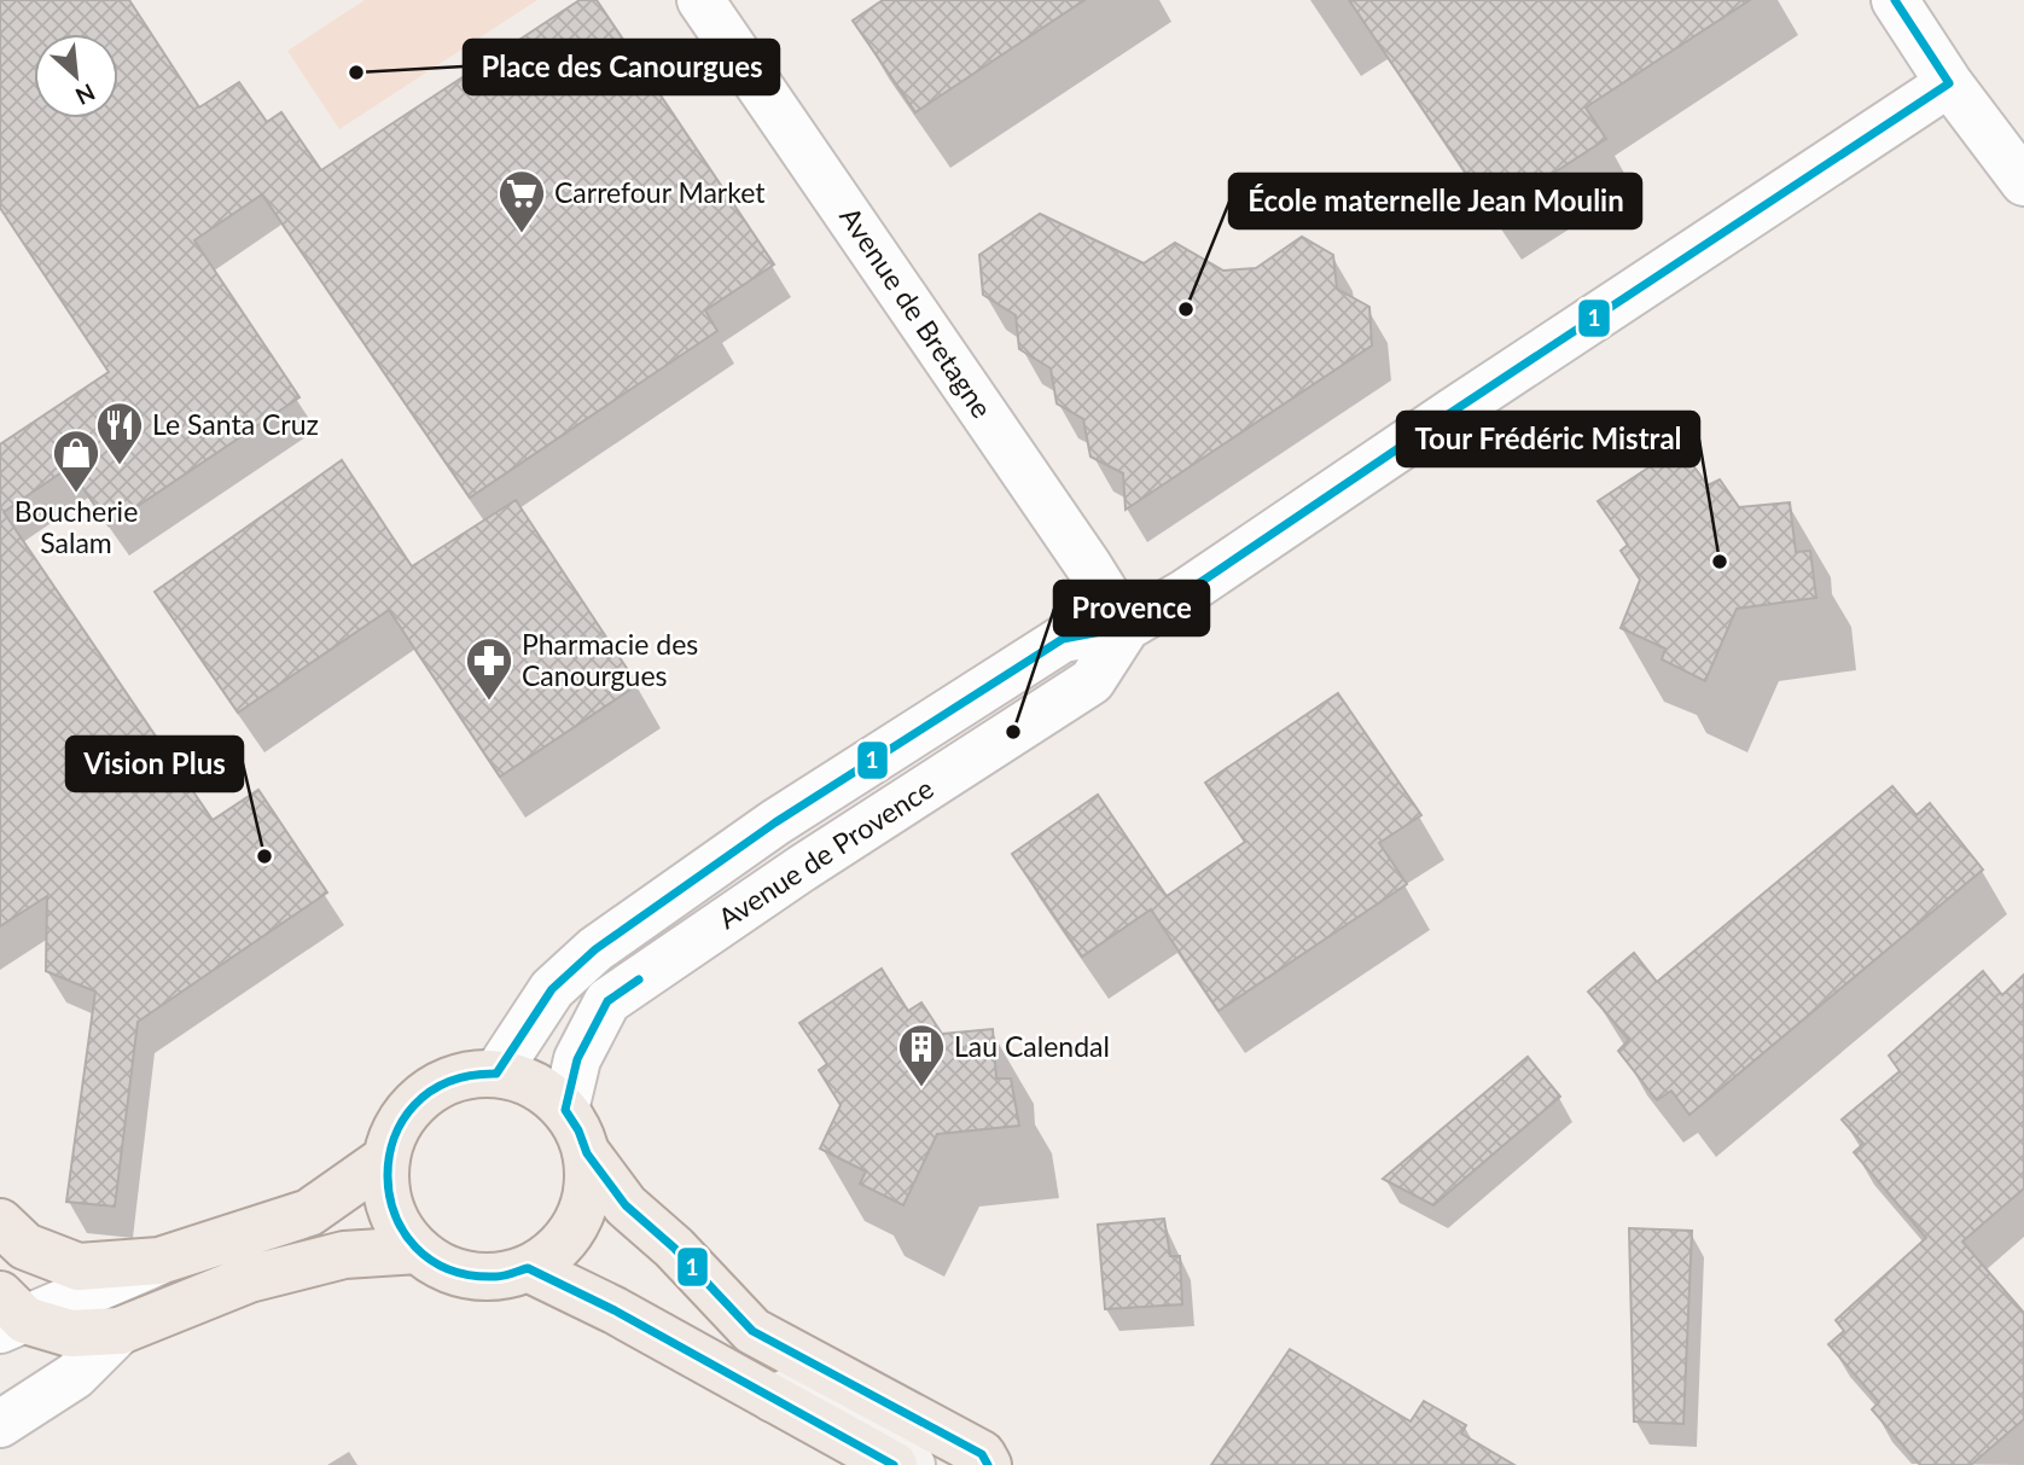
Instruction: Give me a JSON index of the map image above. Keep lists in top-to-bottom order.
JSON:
{
  "streets": {
    "street": ["Avenue de Bretagne", "Avenue de Provence"]
  },
  "crossings": [
    ["Avenue de Bretagne", "Avenue de Provence"]
  ],
  "places": {
    "other": [
      "Place des Canourgues",
      "École maternelle Jean Moulin",
      "Tour Frédéric Mistral",
      "Provence",
      "Vision Plus"
    ],
    "supermarket": ["Carrefour Market"],
    "restaurant": ["Le Santa Cruz"],
    "shop": ["Boucherie Salam"],
    "pharmacy": ["Pharmacie des Canourgues"],
    "building": ["Lau Calendal"]
  },
  "lines": ["transit line 1"],
  "north": "bottom right"
}
